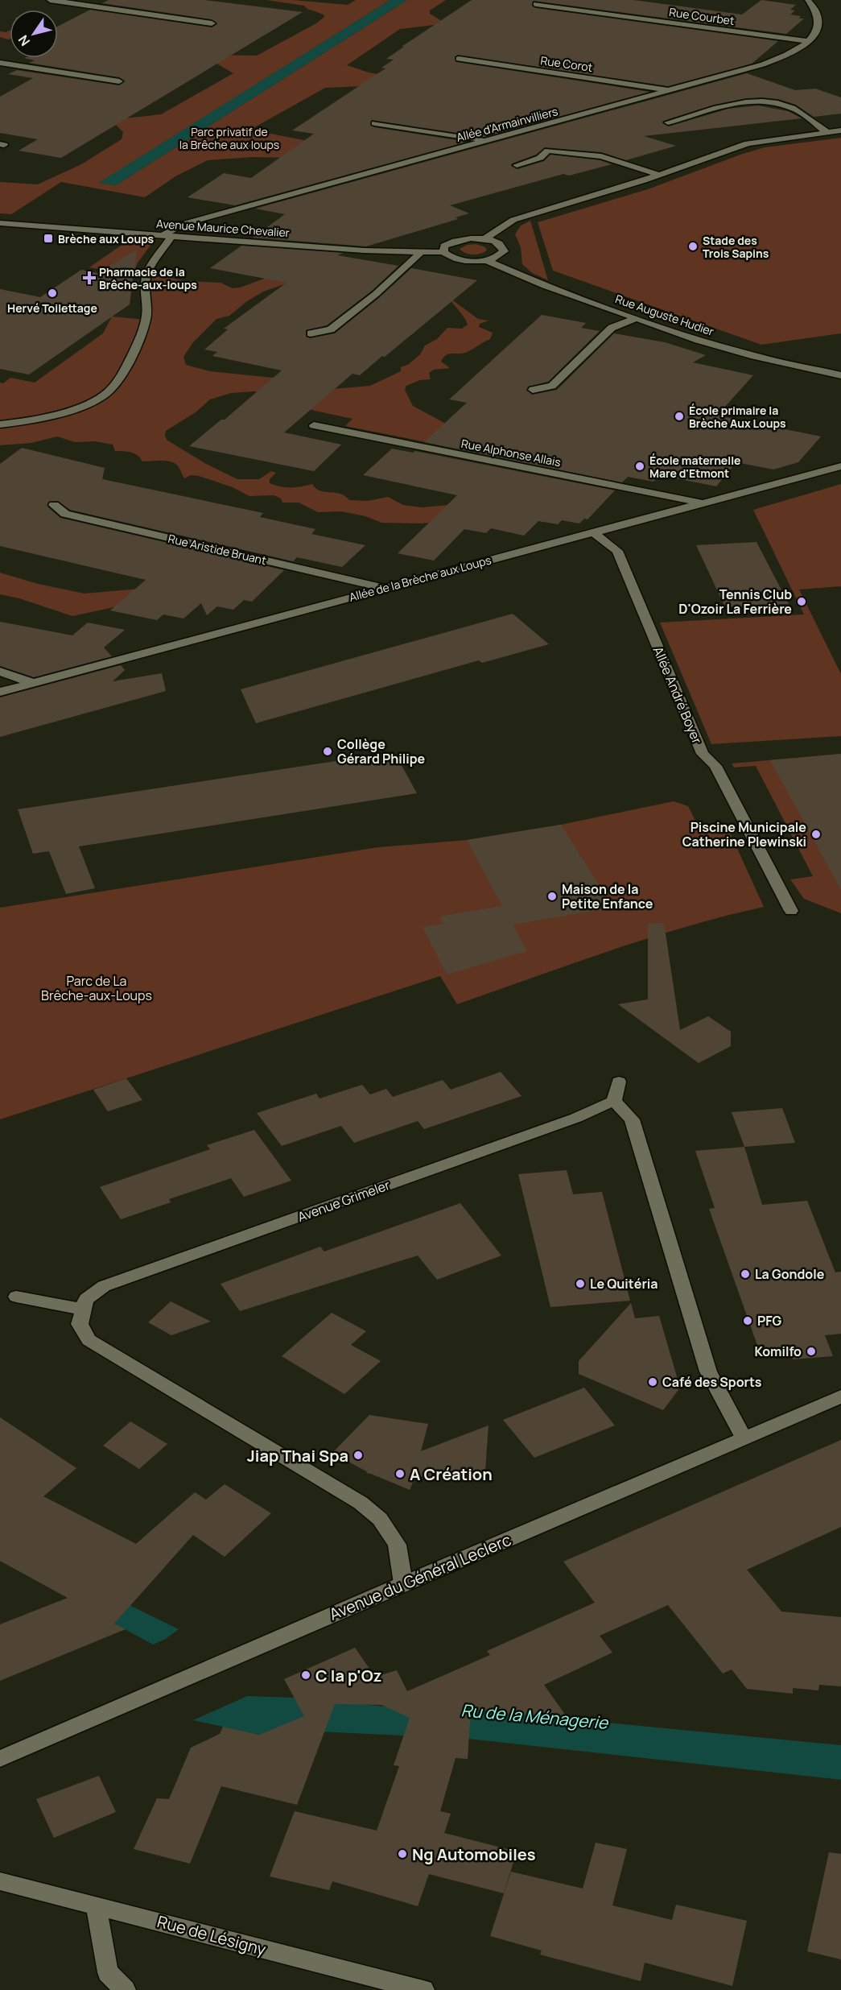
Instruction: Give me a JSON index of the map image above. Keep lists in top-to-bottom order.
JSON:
{
  "streets": {
    "street": [
      "Rue Courbet",
      "Rue Corot",
      "Allée d'Armainvilliers",
      "Avenue Maurice Chevalier",
      "Rue Auguste Hudier",
      "Rue Alphonse Allais",
      "Rue Aristide Bruant",
      "Allée de la Brèche aux Loups",
      "Allée André Boyer",
      "Avenue Grimeler",
      "Avenue du Général Leclerc",
      "Rue de Lésigny"
    ]
  },
  "crossings": [
    ["Rue Courbet", "Allée d'Armainvilliers"],
    ["Rue Corot", "Allée d'Armainvilliers"],
    ["Allée d'Armainvilliers", "Avenue Maurice Chevalier"],
    ["Rue Alphonse Allais", "Allée de la Brèche aux Loups"],
    ["Rue Aristide Bruant", "Allée de la Brèche aux Loups"],
    ["Allée de la Brèche aux Loups", "Allée André Boyer"]
  ],
  "water": ["Ru de la Ménagerie"],
  "parks": ["Parc privatif de la Brêche aux loups", "Parc de La Brêche-aux-Loups"],
  "places": {
    "transit": ["Brèche aux Loups"],
    "other": [
      "Stade des Trois Sapins",
      "Hervé Toilettage",
      "École primaire la Brèche Aux Loups",
      "École maternelle Mare d'Etmont",
      "Tennis Club D'Ozoir La Ferrière",
      "Collège Gérard Philipe",
      "Piscine Municipale Catherine Plewinski",
      "Maison de la Petite Enfance",
      "La Gondole",
      "Le Quitéria",
      "PFG",
      "Komilfo",
      "Café des Sports",
      "Jiap Thai Spa",
      "A Création",
      "C la p'Oz",
      "Ng Automobiles"
    ],
    "health": ["Pharmacie de la Brêche-aux-loups"]
  },
  "north": "bottom left"
}
